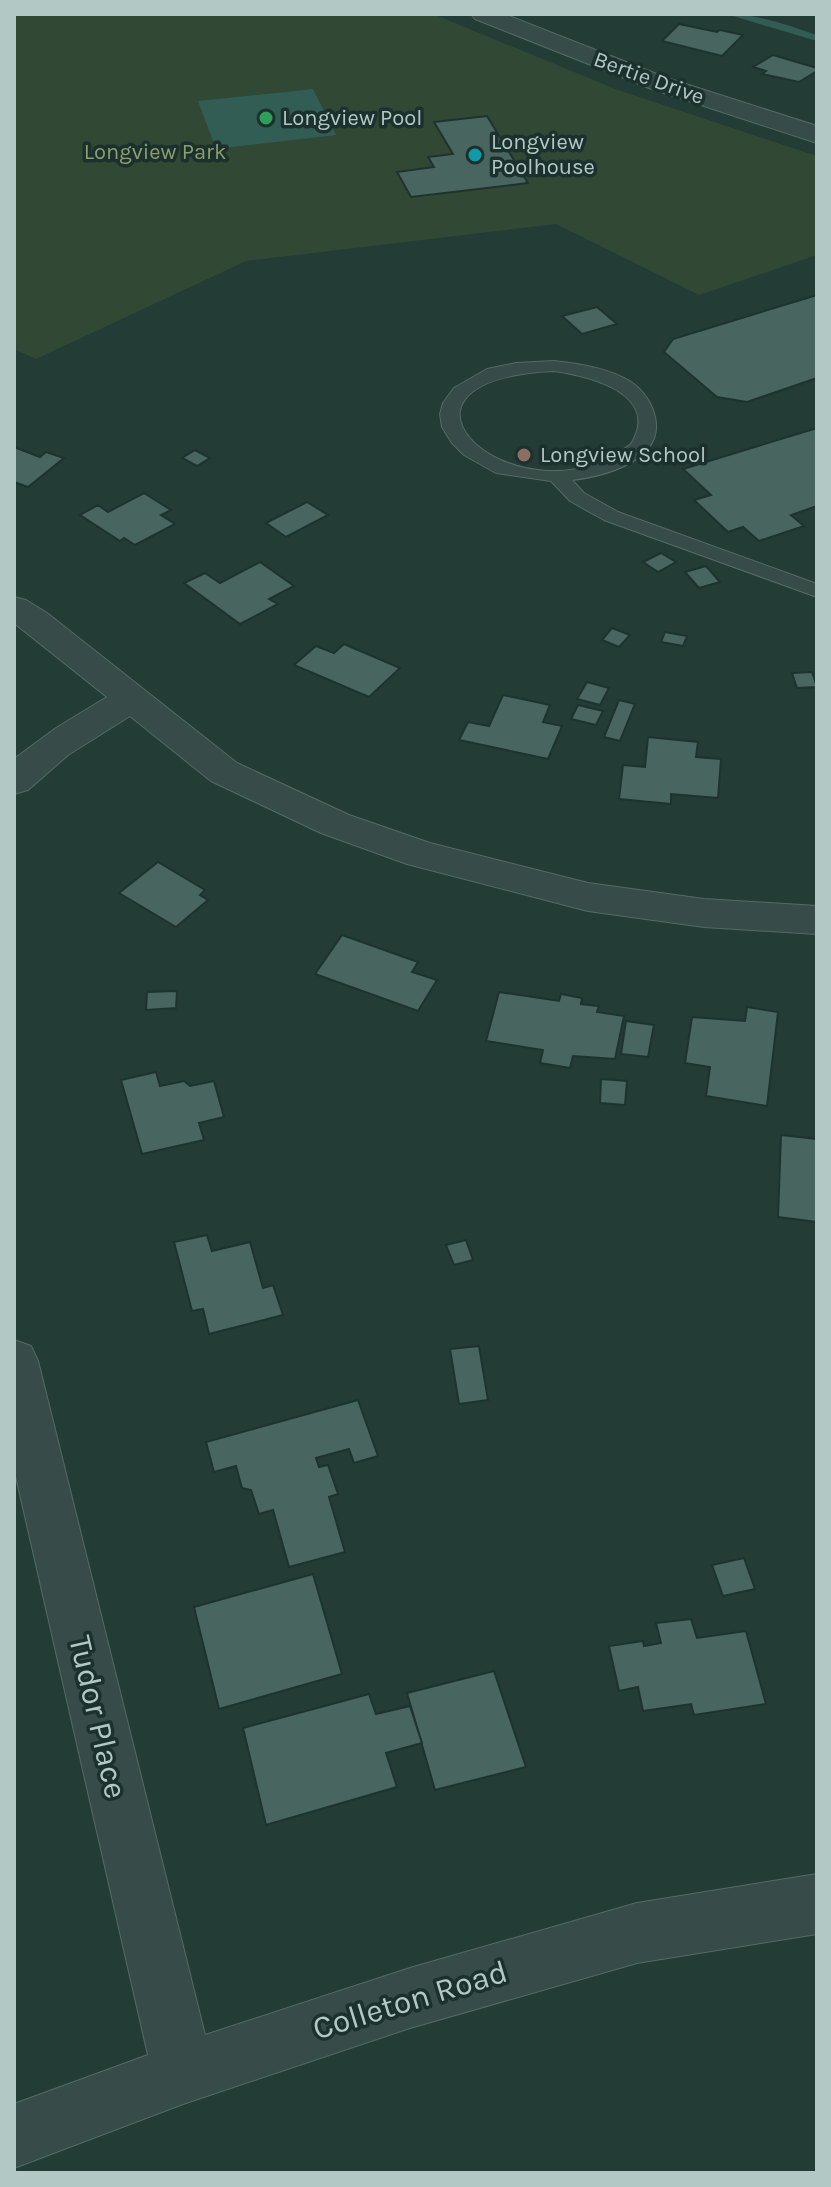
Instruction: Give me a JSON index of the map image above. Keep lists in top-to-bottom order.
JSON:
{
  "streets": {
    "street": ["Bertie Drive", "Tudor Place", "Colleton Road"]
  },
  "crossings": [
    ["Tudor Place", "Colleton Road"]
  ],
  "parks": ["Longview Park"],
  "places": ["Longview Pool", "Longview Poolhouse", "Longview School"]
}
